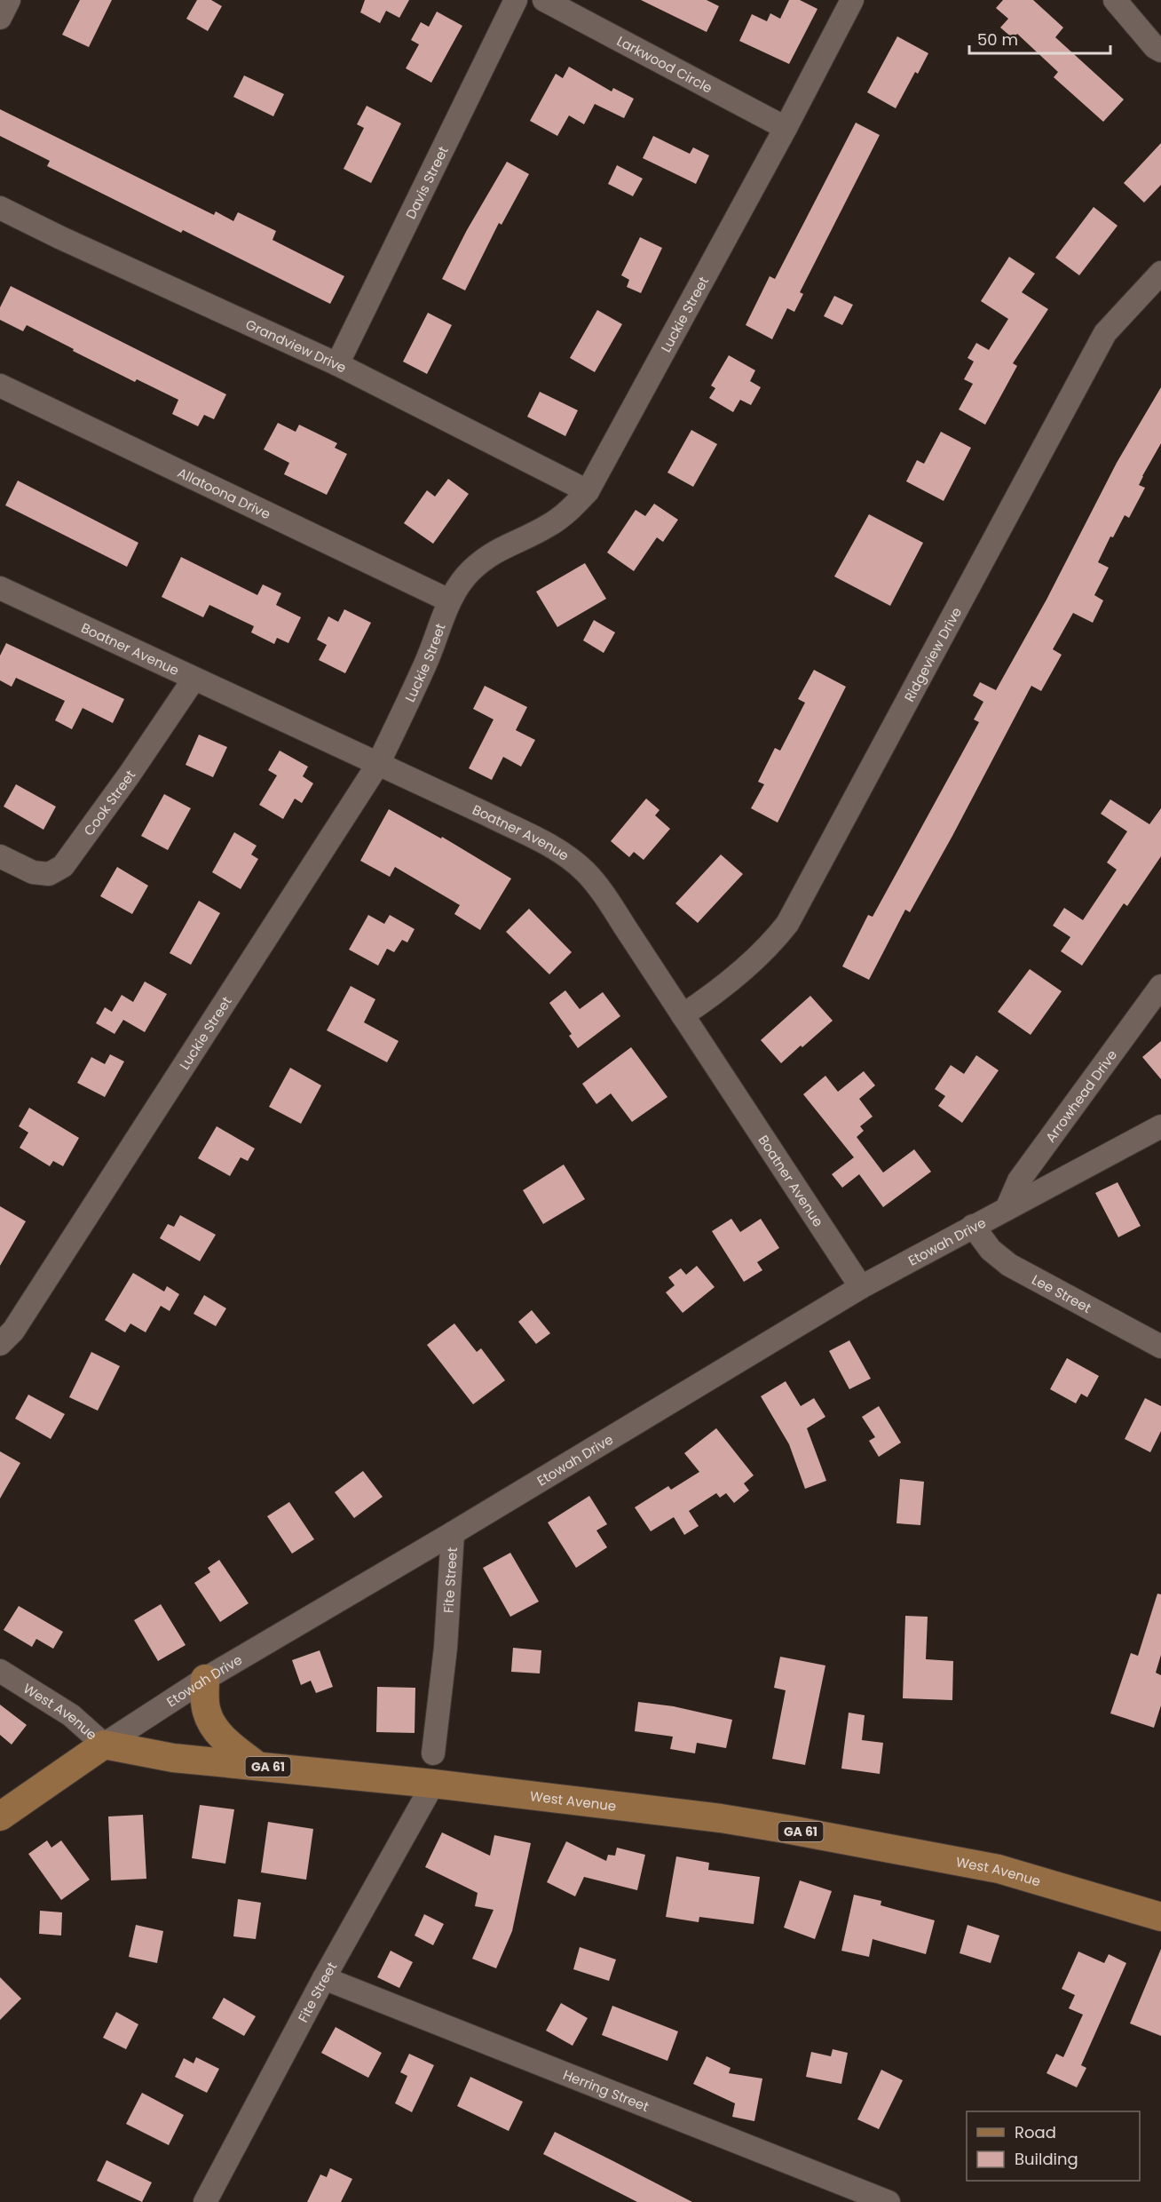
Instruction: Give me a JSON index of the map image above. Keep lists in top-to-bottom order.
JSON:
{
  "streets": {
    "main road": ["Etowah Drive", "West Avenue", "GA 61"],
    "street": [
      "Larkwood Circle",
      "Davis Street",
      "Luckie Street",
      "Grandview Drive",
      "Allatoona Drive",
      "Boatner Avenue",
      "Ridgeview Drive",
      "Cook Street",
      "Arrowhead Drive",
      "Lee Street",
      "Fite Street",
      "Herring Street"
    ]
  },
  "crossings": [
    ["Larkwood Circle", "Luckie Street"],
    ["Davis Street", "Grandview Drive"],
    ["Luckie Street", "Grandview Drive"],
    ["Luckie Street", "Allatoona Drive"],
    ["Luckie Street", "Boatner Avenue"],
    ["Boatner Avenue", "Ridgeview Drive"],
    ["Boatner Avenue", "Cook Street"],
    ["Boatner Avenue", "Etowah Drive"],
    ["Arrowhead Drive", "Etowah Drive"],
    ["Etowah Drive", "Lee Street"],
    ["Etowah Drive", "Fite Street"],
    ["Etowah Drive", "West Avenue"],
    ["Fite Street", "West Avenue"],
    ["Fite Street", "Herring Street"]
  ],
  "legend": ["Road", "Building"],
  "scale_bar": "50 m"
}
